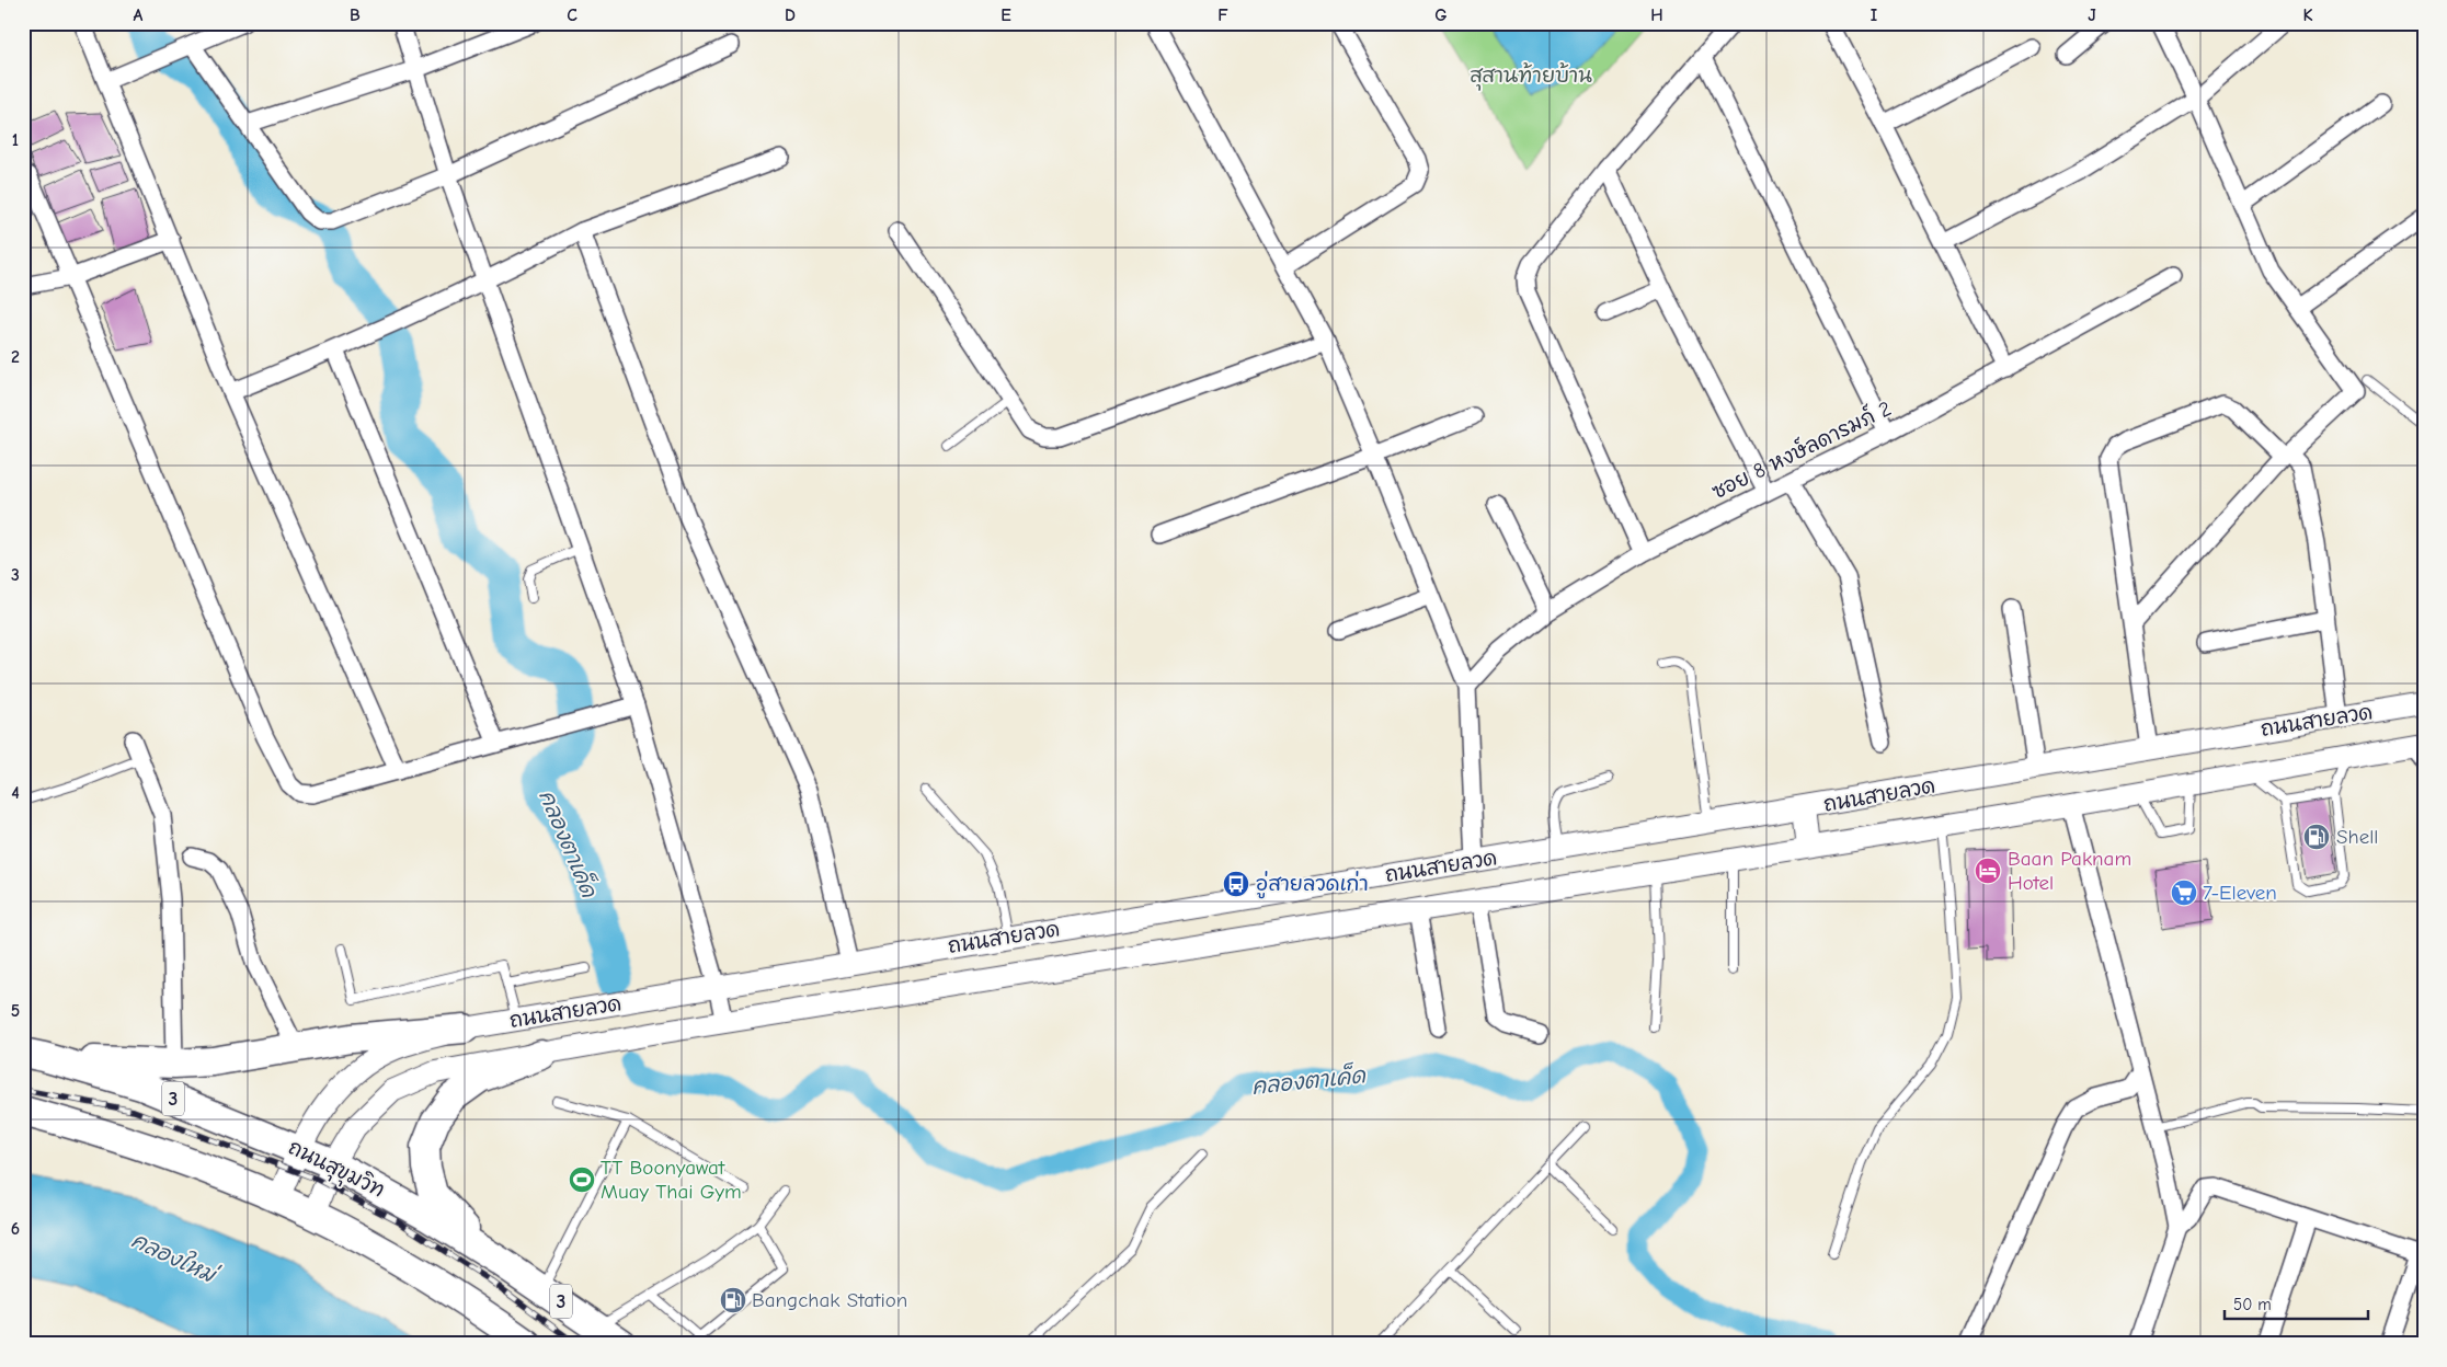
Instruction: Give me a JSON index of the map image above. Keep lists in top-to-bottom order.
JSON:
{
  "streets": {
    "highway": ["3", "ถนนสุขุมวิท"],
    "main road": ["ถนนสายลวด"],
    "street": ["ซอย 8 หงษ์ลดารมภ์ 2"]
  },
  "crossings": [
    ["ถนนสายลวด", "ถนนสุขุมวิท"]
  ],
  "water": ["คลองตาเค็ด", "คลองใหม่"],
  "parks": ["สุสานท้ายบ้าน"],
  "places": {
    "fuel station": ["Shell", "Bangchak Station"],
    "hotel": ["Baan Paknam Hotel"],
    "bus stop": ["อู่สายลวดเก่า"],
    "supermarket": ["7-Eleven"],
    "sports": ["TT Boonyawat Muay Thai Gym"]
  },
  "scale_bar": "50 m",
  "grid": {
    "columns": [
      "A",
      "B",
      "C",
      "D",
      "E",
      "F",
      "G",
      "H",
      "I",
      "J",
      "K"
    ],
    "rows": [
      "1",
      "2",
      "3",
      "4",
      "5",
      "6"
    ]
  }
}
